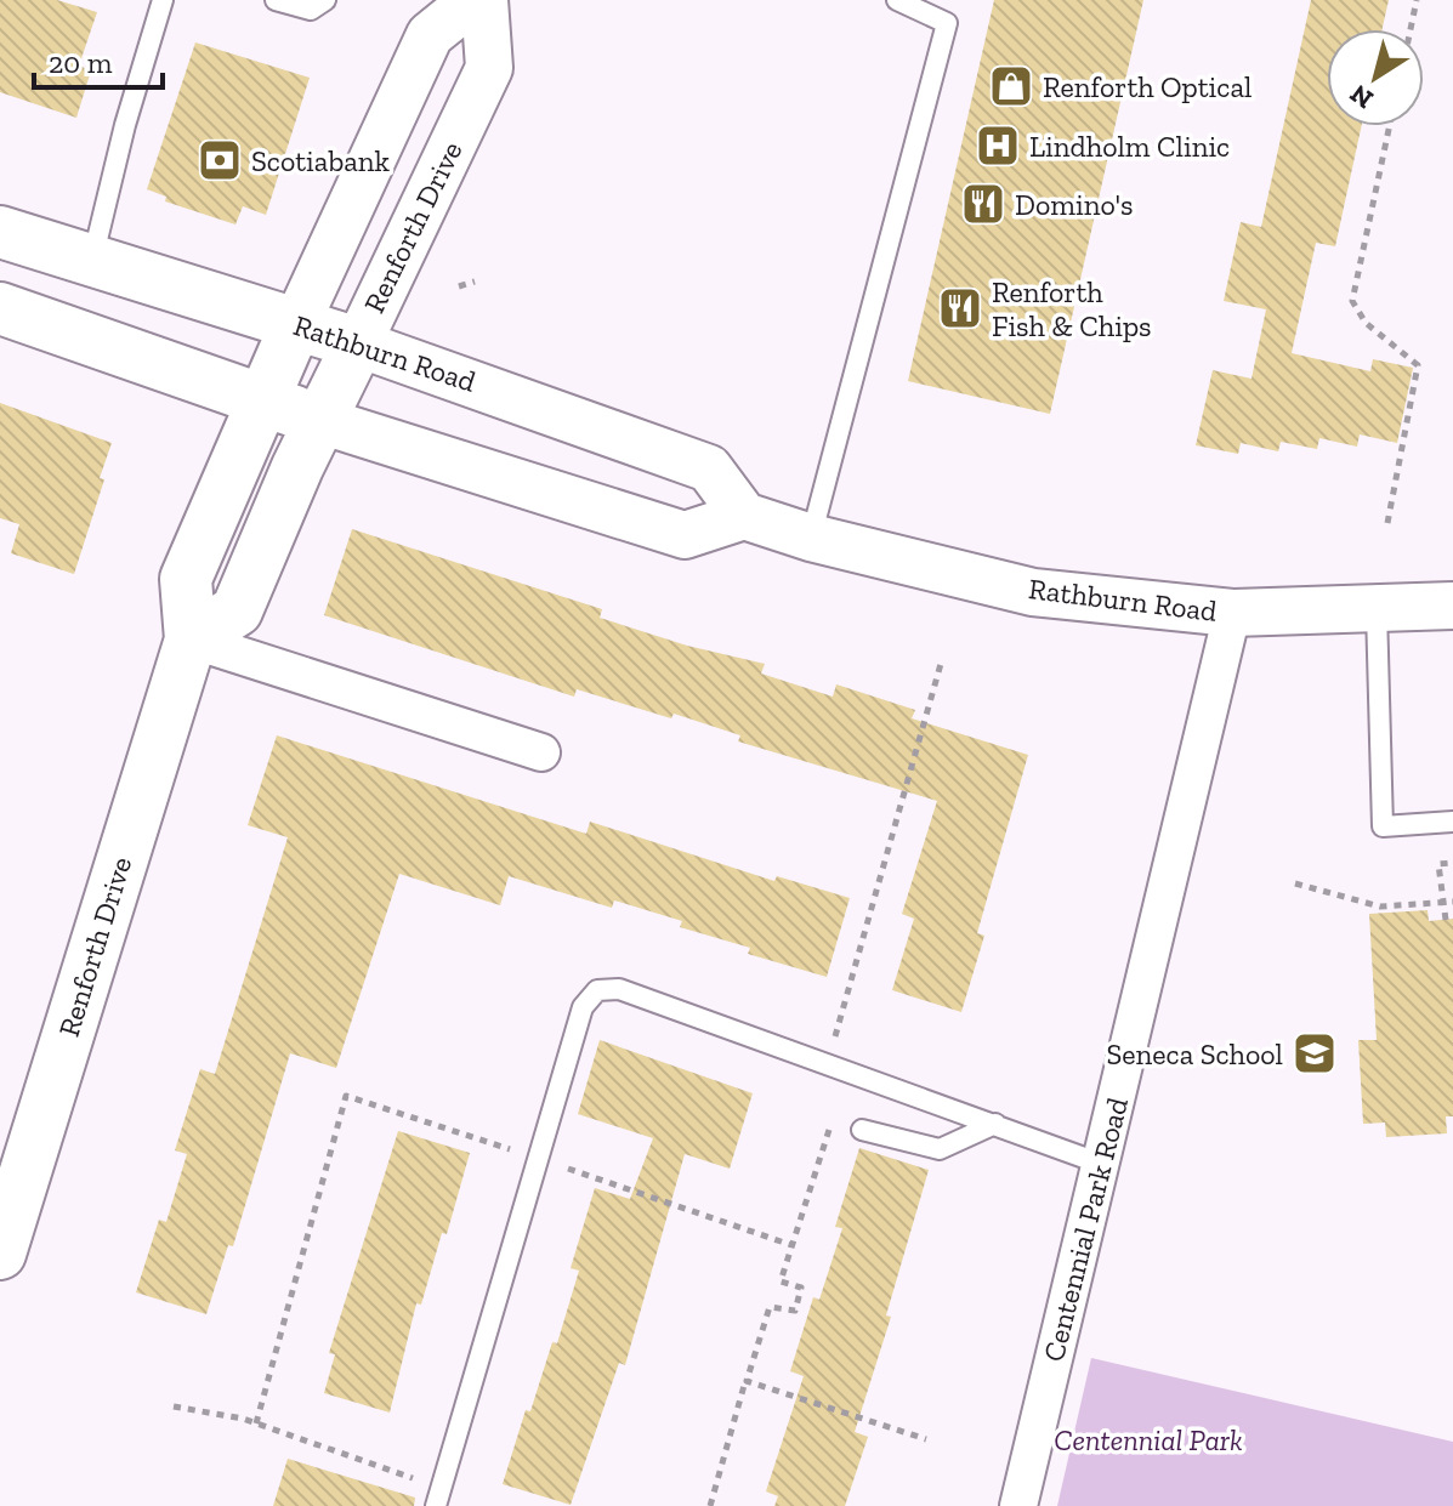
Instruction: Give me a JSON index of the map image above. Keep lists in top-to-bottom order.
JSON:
{
  "streets": {
    "main road": ["Renforth Drive", "Rathburn Road"],
    "street": ["Centennial Park Road"]
  },
  "crossings": [
    ["Renforth Drive", "Rathburn Road"],
    ["Rathburn Road", "Centennial Park Road"]
  ],
  "parks": ["Centennial Park"],
  "places": {
    "shop": ["Renforth Optical"],
    "hospital": ["Lindholm Clinic"],
    "bank": ["Scotiabank"],
    "restaurant": ["Domino's", "Renforth Fish & Chips"],
    "school or university": ["Seneca School"]
  },
  "scale_bar": "20 m",
  "north": "bottom left"
}
